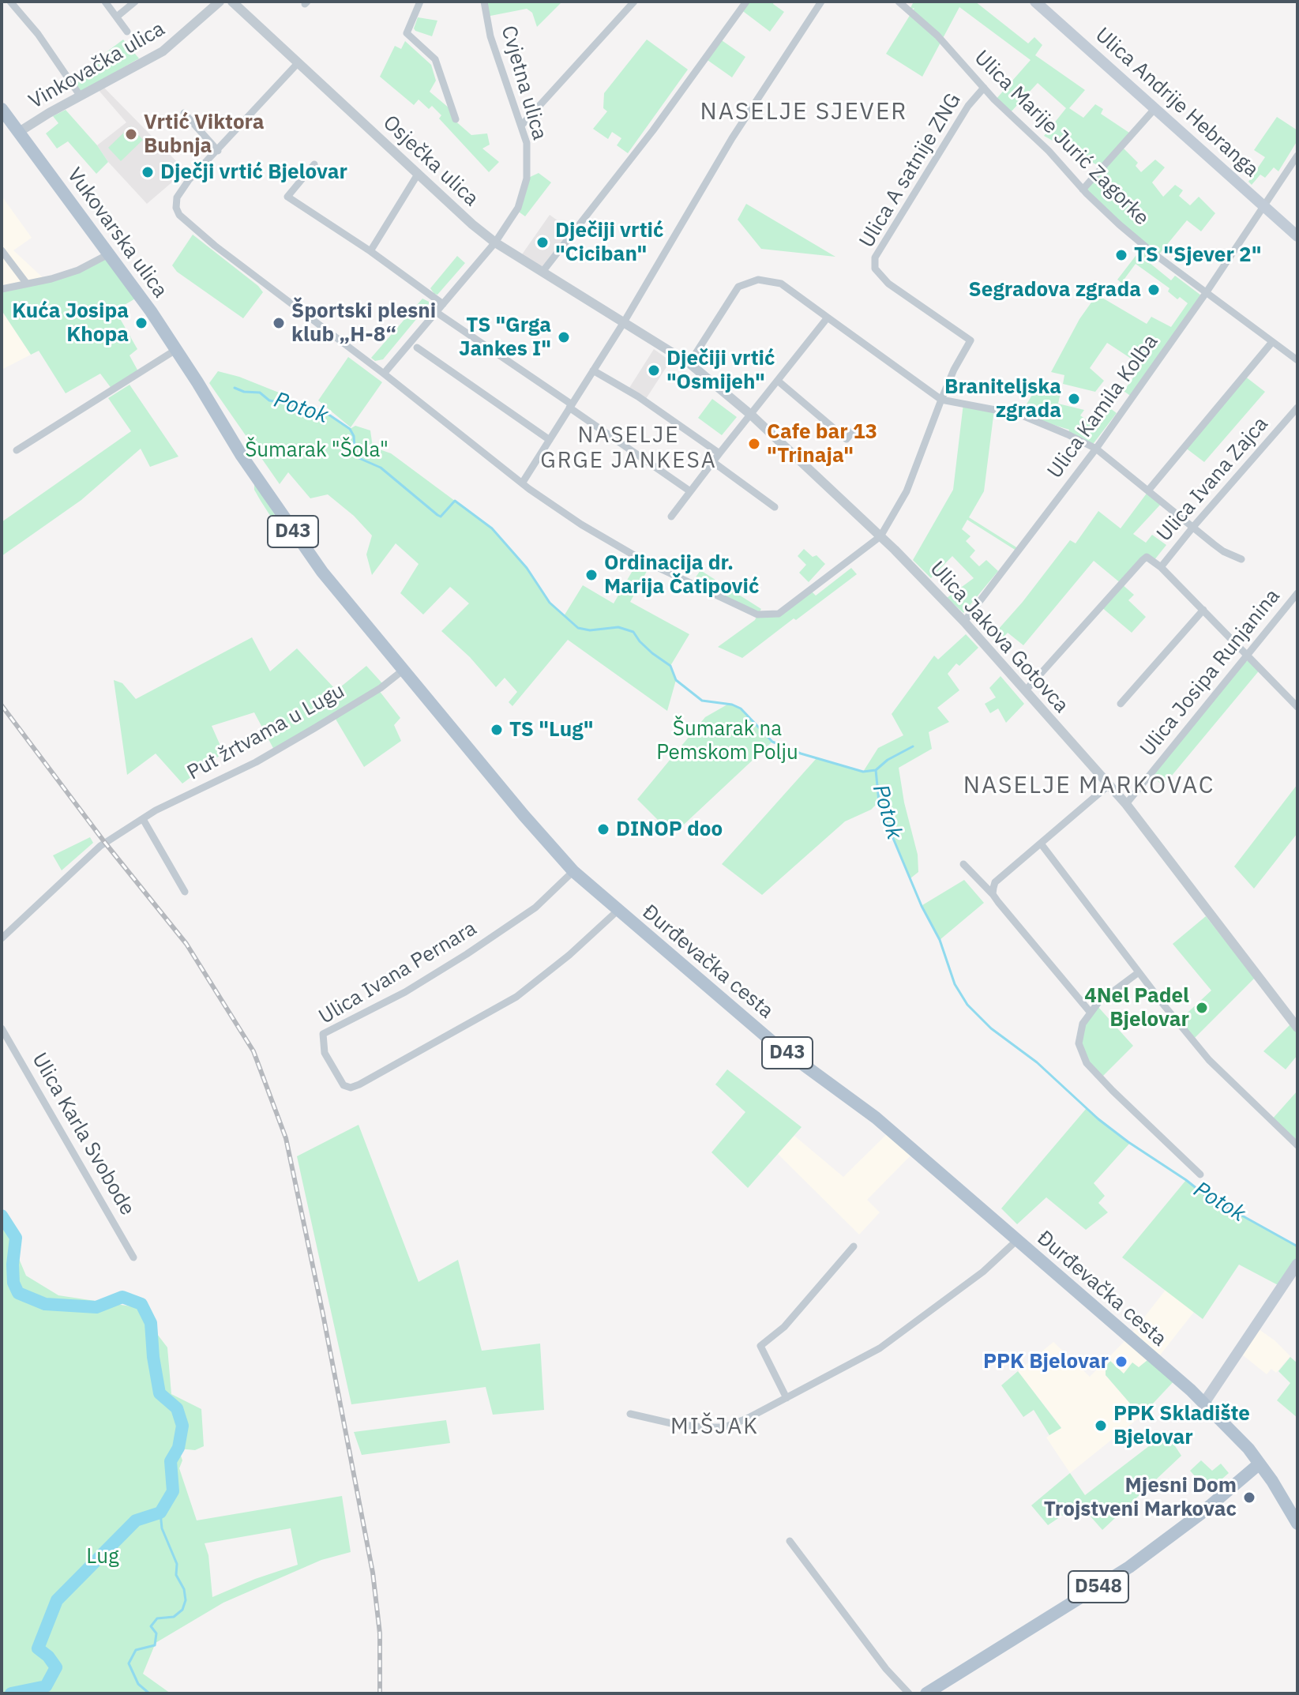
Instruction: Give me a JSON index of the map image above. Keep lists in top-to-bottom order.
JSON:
{
  "streets": {
    "main road": [
      "Ulica Andrije Hebranga",
      "Vukovarska ulica",
      "D43",
      "Đurđevačka cesta",
      "D548"
    ],
    "street": [
      "Vinkovačka ulica",
      "Cvjetna ulica",
      "Ulica Marije Jurić Zagorke",
      "Osječka ulica",
      "Ulica A satnije ZNG",
      "Ulica Kamila Kolba",
      "Ulica Ivana Zajca",
      "Ulica Jakova Gotovca",
      "Ulica Josipa Runjanina",
      "Put žrtvama u Lugu",
      "Ulica Ivana Pernara",
      "Ulica Karla Svobode"
    ]
  },
  "crossings": [
    ["Vinkovačka ulica", "Vukovarska ulica"],
    ["Cvjetna ulica", "Osječka ulica"],
    ["Ulica Andrije Hebranga", "Ulica Kamila Kolba"],
    ["Ulica Marije Jurić Zagorke", "Ulica A satnije ZNG"],
    ["Ulica Marije Jurić Zagorke", "Ulica Kamila Kolba"],
    ["Osječka ulica", "Ulica Jakova Gotovca"],
    ["Vukovarska ulica", "Đurđevačka cesta"],
    ["Ulica Kamila Kolba", "Ulica Jakova Gotovca"],
    ["Ulica Ivana Zajca", "Ulica Jakova Gotovca"],
    ["Ulica Jakova Gotovca", "Ulica Josipa Runjanina"],
    ["Put žrtvama u Lugu", "Đurđevačka cesta"],
    ["Đurđevačka cesta", "Ulica Ivana Pernara"],
    ["Đurđevačka cesta", "D548"]
  ],
  "districts": [
    "NASELJE SJEVER",
    "NASELJE GRGE JANKESA",
    "NASELJE MARKOVAC",
    "MIŠJAK"
  ],
  "water": ["Potok"],
  "parks": ["Šumarak \"Šola\"", "Šumarak na Pemskom Polju", "Lug"],
  "places": [
    "Vrtić Viktora Bubnja",
    "Dječji vrtić Bjelovar",
    "Dječiji vrtić \"Ciciban\"",
    "TS \"Sjever 2\"",
    "Segradova zgrada",
    "Kuća Josipa Khopa",
    "Športski plesni klub „H-8“",
    "TS \"Grga Jankes I\"",
    "Dječiji vrtić \"Osmijeh\"",
    "Braniteljska zgrada",
    "Cafe bar 13 \"Trinaja\"",
    "Ordinacija dr. Marija Čatipović",
    "TS \"Lug\"",
    "DINOP doo",
    "4Nel Padel Bjelovar",
    "PPK Bjelovar",
    "PPK Skladište Bjelovar",
    "Mjesni Dom Trojstveni Markovac"
  ]
}
